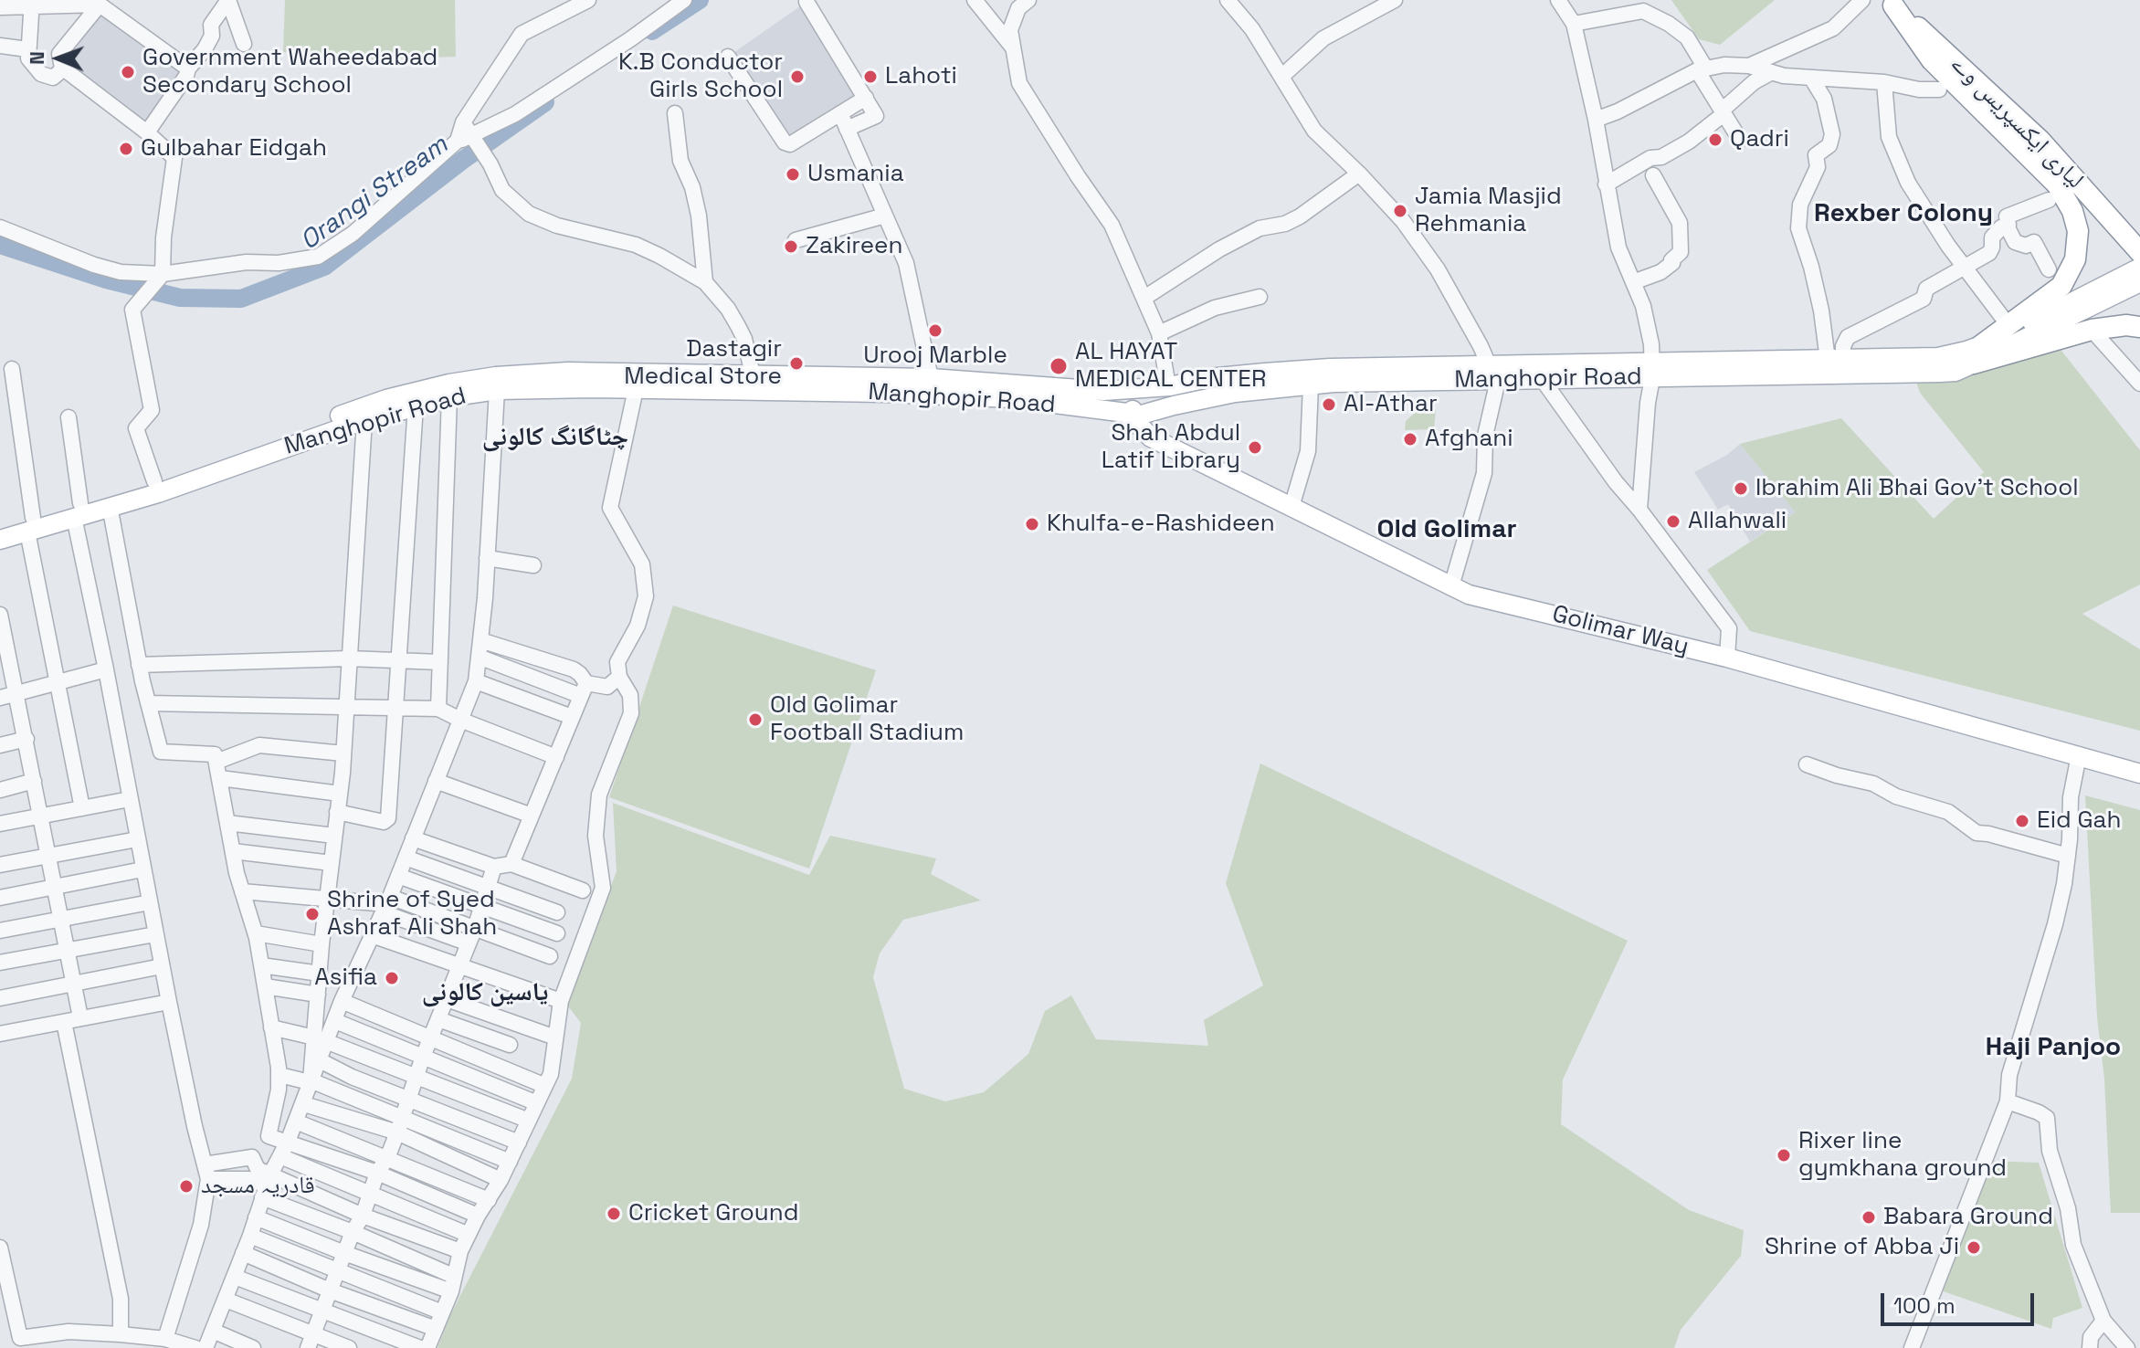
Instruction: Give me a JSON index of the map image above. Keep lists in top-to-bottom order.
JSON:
{
  "streets": {
    "highway": ["لیاری ایکسپریس وے"],
    "main road": ["Manghopir Road", "Golimar Way"]
  },
  "crossings": [
    ["Manghopir Road", "Golimar Way"]
  ],
  "districts": [
    "Rexber Colony",
    "چٹاگانگ کالونی",
    "Old Golimar",
    "یاسین کالونی",
    "Haji Panjoo"
  ],
  "water": ["Orangi Stream"],
  "places": [
    "Government Waheedabad Secondary School",
    "K.B Conductor Girls School",
    "Lahoti",
    "Qadri",
    "Gulbahar Eidgah",
    "Usmania",
    "Jamia Masjid Rehmania",
    "Zakireen",
    "Urooj Marble",
    "Dastagir Medical Store",
    "AL HAYAT MEDICAL CENTER",
    "Al-Athar",
    "Afghani",
    "Shah Abdul Latif Library",
    "Ibrahim Ali Bhai Gov't School",
    "Allahwali",
    "Khulfa-e-Rashideen",
    "Old Golimar Football Stadium",
    "Eid Gah",
    "Shrine of Syed Ashraf Ali Shah",
    "Asifia",
    "Rixer line gymkhana ground",
    "قادریہ مسجد",
    "Cricket Ground",
    "Babara Ground",
    "Shrine of Abba Ji"
  ],
  "scale_bar": "100 m",
  "north": "left"
}
